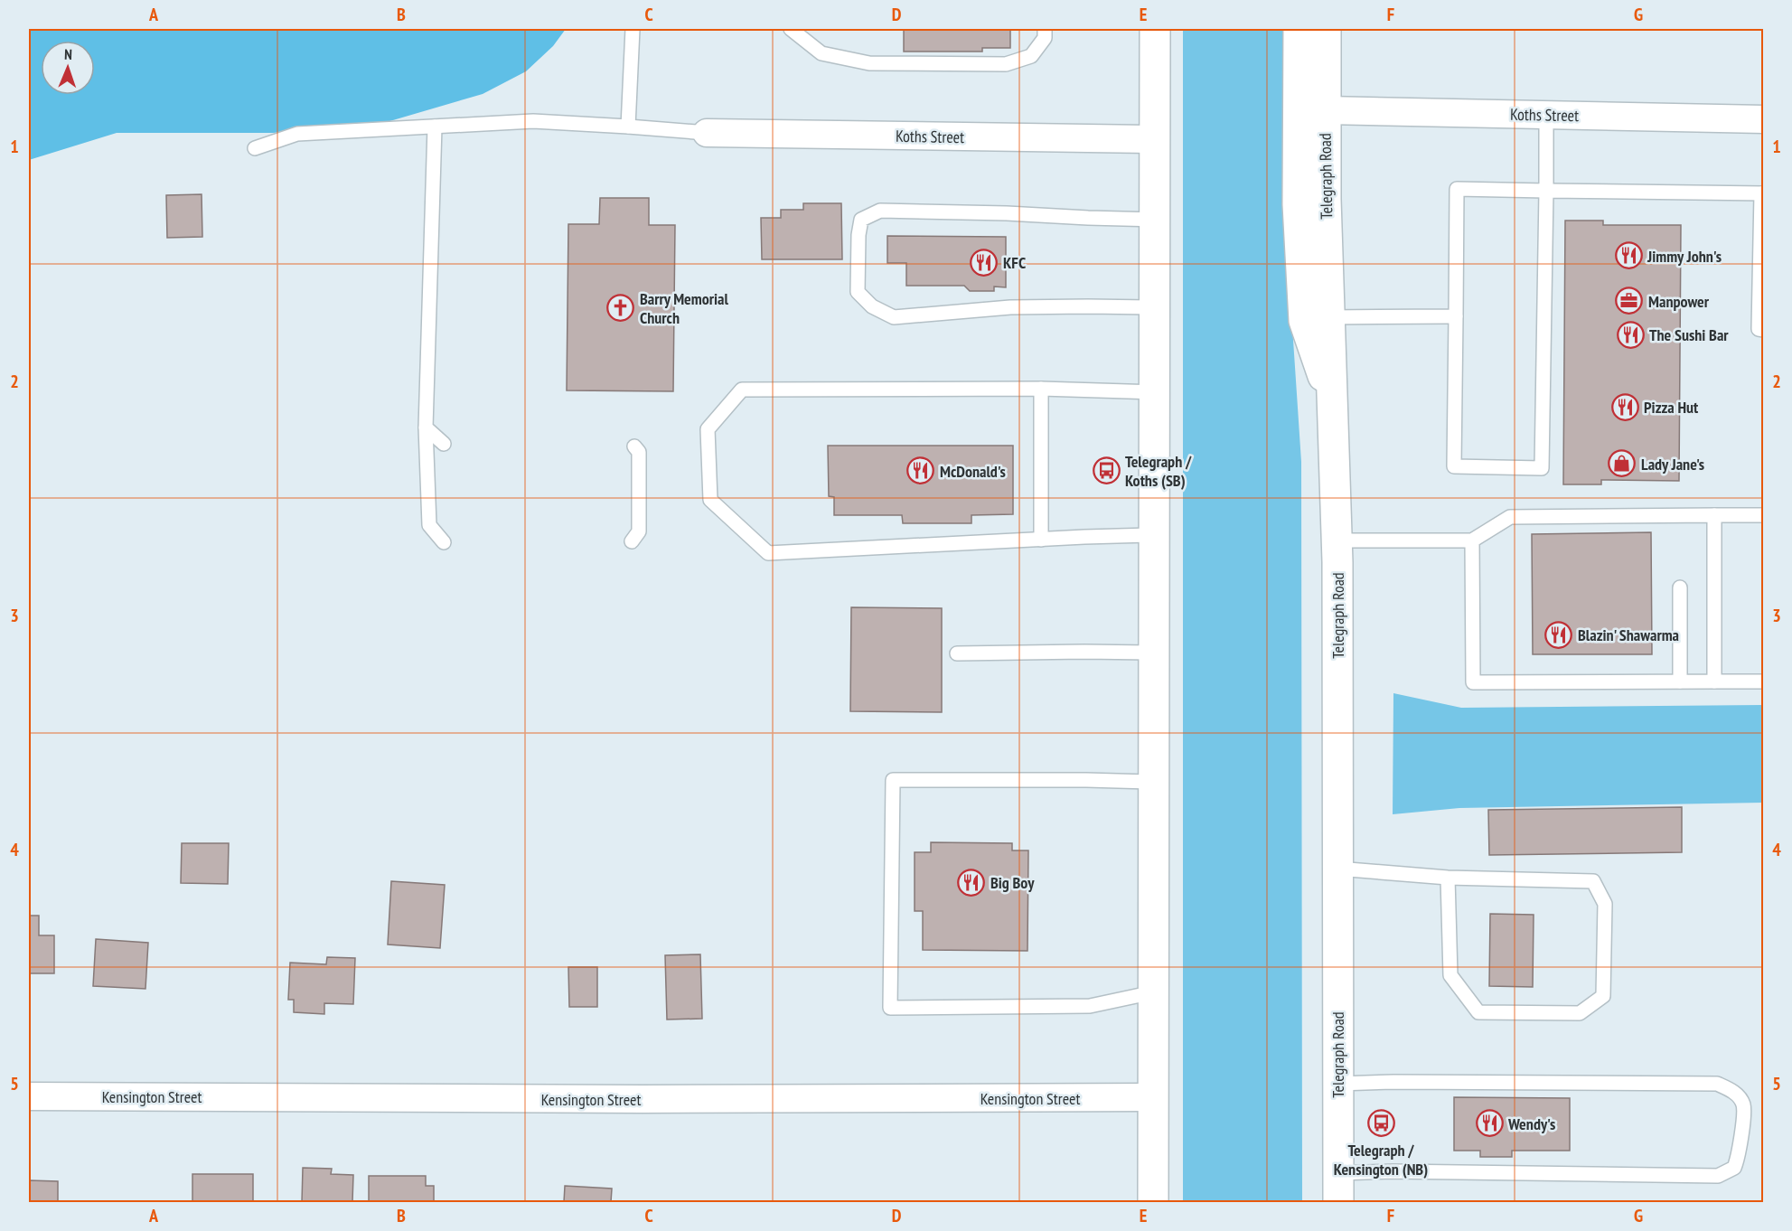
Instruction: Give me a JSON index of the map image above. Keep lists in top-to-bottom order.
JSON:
{
  "streets": {
    "main road": ["Telegraph Road"],
    "street": ["Koths Street", "Kensington Street"]
  },
  "crossings": [
    ["Koths Street", "Telegraph Road"]
  ],
  "places": {
    "restaurant": [
      "Jimmy John's",
      "KFC",
      "The Sushi Bar",
      "Pizza Hut",
      "McDonald's",
      "Blazin' Shawarma",
      "Big Boy",
      "Wendy's"
    ],
    "office": ["Manpower"],
    "church": ["Barry Memorial Church"],
    "shop": ["Lady Jane's"],
    "bus stop": ["Telegraph / Koths (SB)", "Telegraph / Kensington (NB)"]
  },
  "north": "top",
  "grid": {
    "columns": [
      "A",
      "B",
      "C",
      "D",
      "E",
      "F",
      "G"
    ],
    "rows": [
      "1",
      "2",
      "3",
      "4",
      "5"
    ]
  }
}
